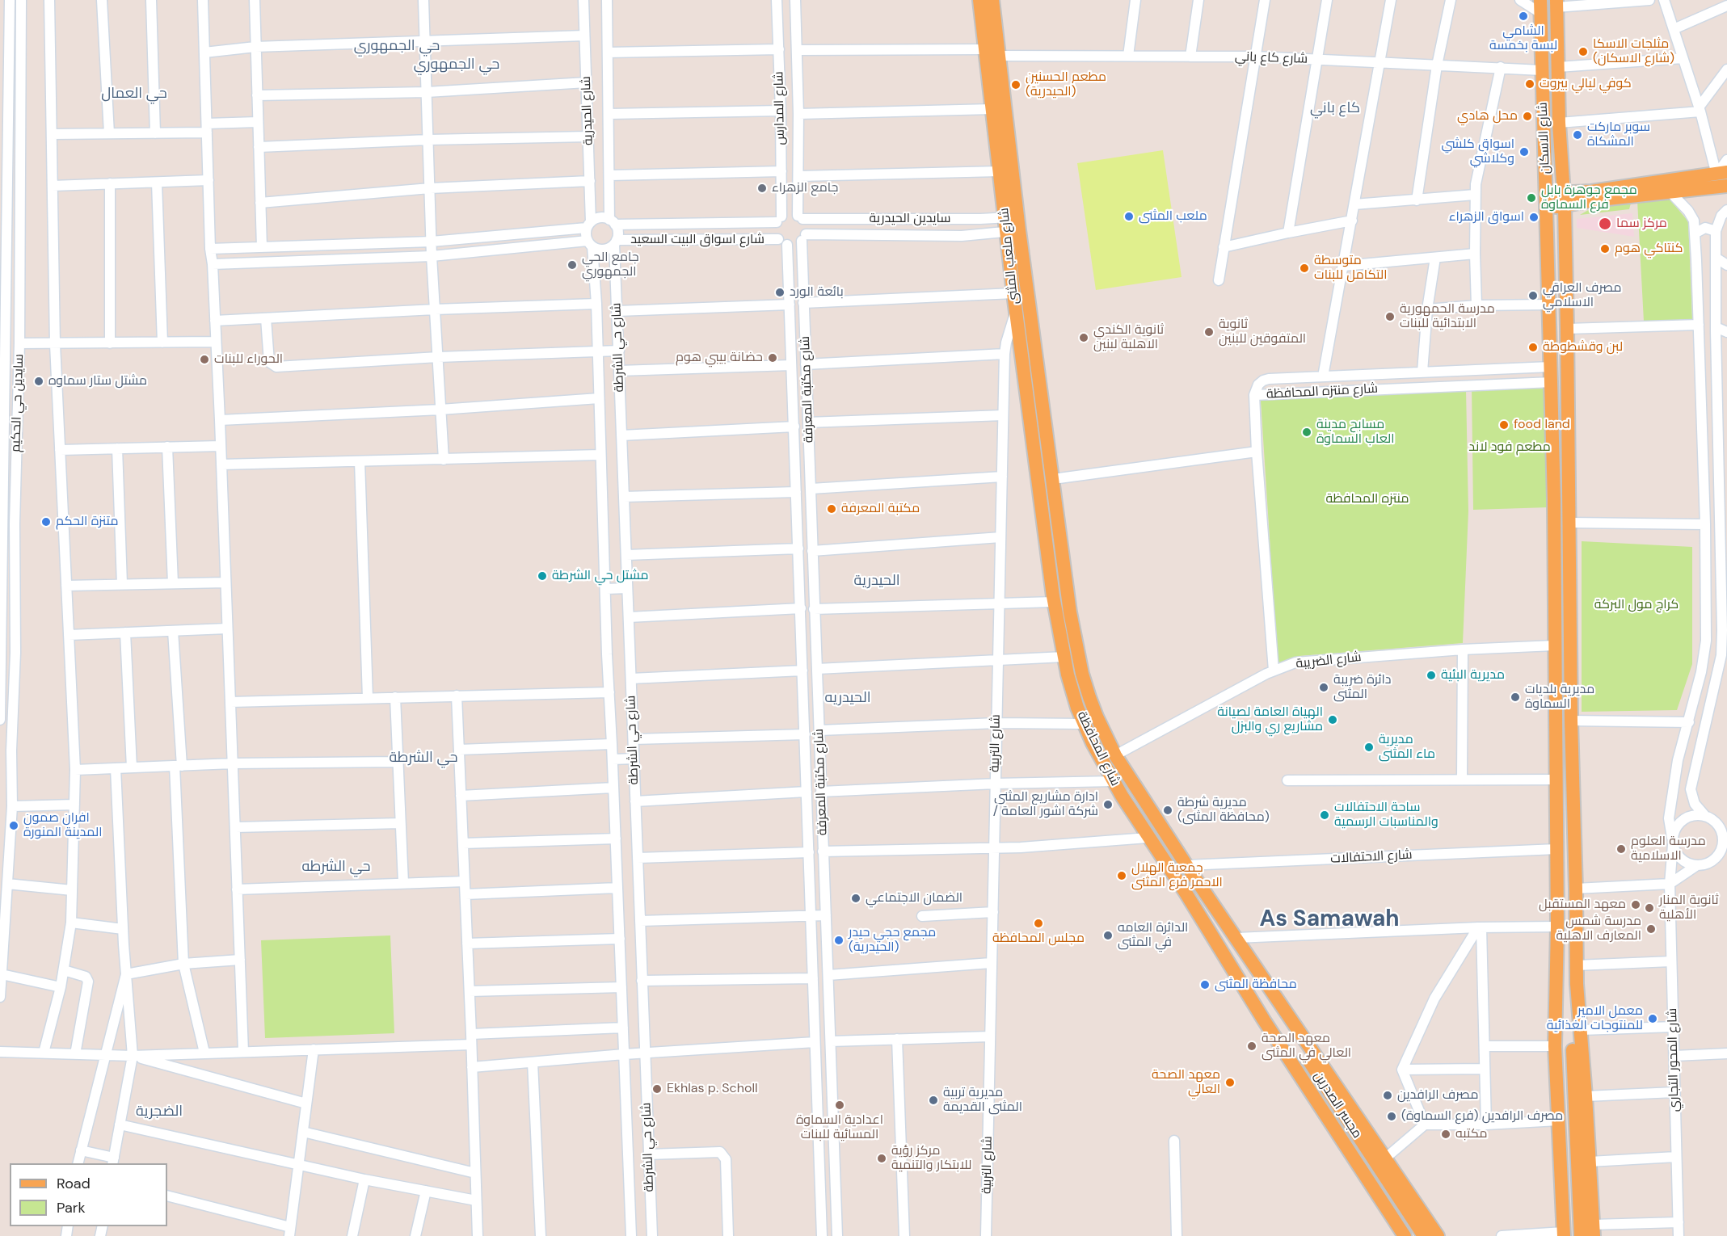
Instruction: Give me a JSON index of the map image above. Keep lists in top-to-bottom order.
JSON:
{
  "streets": {
    "main road": [
      "شارع الاسكان",
      "شارع ملعب المثنى",
      "شارع المحافظة",
      "مجسر الصدرين"
    ],
    "street": [
      "شارع كاع باني",
      "شارع المدارس",
      "شارع الحيدرية",
      "سايدين الحيدرية",
      "شارع اسواق البيت السعيد",
      "شارع حي الشرطة",
      "شارع مكتبة المعرفة",
      "شارع منتزه المحافظة",
      "سايدين حي الحكيم",
      "شارع الضريبة",
      "شارع التربية",
      "شارع الاحتفالات",
      "شارع المحور التجاري"
    ]
  },
  "crossings": [
    ["شارع كاع باني", "شارع الاسكان"],
    ["شارع كاع باني", "شارع ملعب المثنى"],
    ["شارع المدارس", "سايدين الحيدرية"],
    ["شارع المدارس", "شارع اسواق البيت السعيد"],
    ["شارع المدارس", "شارع مكتبة المعرفة"],
    ["شارع الحيدرية", "شارع اسواق البيت السعيد"],
    ["شارع الحيدرية", "شارع حي الشرطة"],
    ["شارع الاسكان", "شارع منتزه المحافظة"],
    ["شارع الاسكان", "شارع الضريبة"],
    ["شارع الاسكان", "شارع الاحتفالات"],
    ["سايدين الحيدرية", "شارع اسواق البيت السعيد"],
    ["سايدين الحيدرية", "شارع ملعب المثنى"],
    ["سايدين الحيدرية", "شارع مكتبة المعرفة"],
    ["شارع اسواق البيت السعيد", "شارع حي الشرطة"],
    ["شارع اسواق البيت السعيد", "شارع مكتبة المعرفة"],
    ["شارع ملعب المثنى", "شارع التربية"],
    ["شارع ملعب المثنى", "شارع المحافظة"],
    ["شارع الضريبة", "شارع المحافظة"],
    ["شارع المحافظة", "شارع الاحتفالات"],
    ["شارع المحافظة", "مجسر الصدرين"]
  ],
  "districts": [
    "حي الجمهوري",
    "حي الجمهوري",
    "حي العمال",
    "كاع باني",
    "الحيدرية",
    "الحيدريه",
    "حي الشرطة",
    "حي الشرطه",
    "As Samawah",
    "الضجرية"
  ],
  "parks": ["مطعم فود لاند", "منتزه المحافظة", "كراج مول البركة"],
  "places": [
    "الشامي لبسة بخمسة",
    "مثلجات الاسكا (شارع الاسكان)",
    "كوفي ليالي بيروت",
    "مطعم الحسنين (الحيدرية)",
    "محل هادي",
    "سوبر ماركت المشكاة",
    "اسواق كلشي وكلاشي",
    "جامع الزهراء",
    "مجمع جوهرة بابل فرع السماوة",
    "ملعب المثنى",
    "اسواق الزهراء",
    "مركز سما",
    "كنتاكي هوم",
    "جامع الحي الجمهوري",
    "متوسطة التكامل للبنات",
    "بائعة الورد",
    "مصرف العراقي الاسلامي",
    "مدرسة الحمهورية الابتدائية للبنات",
    "ثانوية المتفوقين للبنين",
    "ثانوية الكندي الاهلية لبنين",
    "لبن وقشطوطة",
    "حضانة بيبي هوم",
    "الحوراء للبنات",
    "مشتل ستار سماوه",
    "food land",
    "مسابح مدينة العاب السماوة",
    "مكتبة المعرفة",
    "متنزة الحكم",
    "مشتل حي الشرطة",
    "مديرية البئية",
    "دائرة ضريبة المثنى",
    "مديرية بلديات السماوة",
    "الهياة العامة لصيانة مشاريع ري والبزل",
    "مديرية ماء المثنى",
    "ادارة مشاريع المثنى / شركة اشور العامة",
    "مديرية شرطة (محافظة المثنى)",
    "ساحة الاحتفالات والمناسبات الرسمية",
    "افران صمون المدينة المنورة",
    "مدرسة العلوم الاسلامية",
    "جمعية الهلال الاحمر فرع المثنى",
    "الضمان الاجتماعي",
    "معهد المستقبل",
    "ثانوية المنار الأهلية",
    "مجلس المحافظة",
    "مدرسة شمس المعارف الاهلية",
    "الدائرة العامه في المثنى",
    "مجمع حجي حيدر (الحيدرية)",
    "محافظة المثنى",
    "معمل الامير للمنتوجات الغذائية",
    "معهد الصحة العالي في المثنى",
    "معهد الصحة العالي",
    "Ekhlas p. Scholl",
    "مصرف الرافدين",
    "مديرية تربية المثنى القديمة",
    "اعدادية السماوة المسائية للبنات",
    "مصرف الرافدين (فرع السماوة)",
    "مكتبه",
    "مركز رؤية للابتكار والتنمية"
  ],
  "legend": ["Road", "Park"]
}
